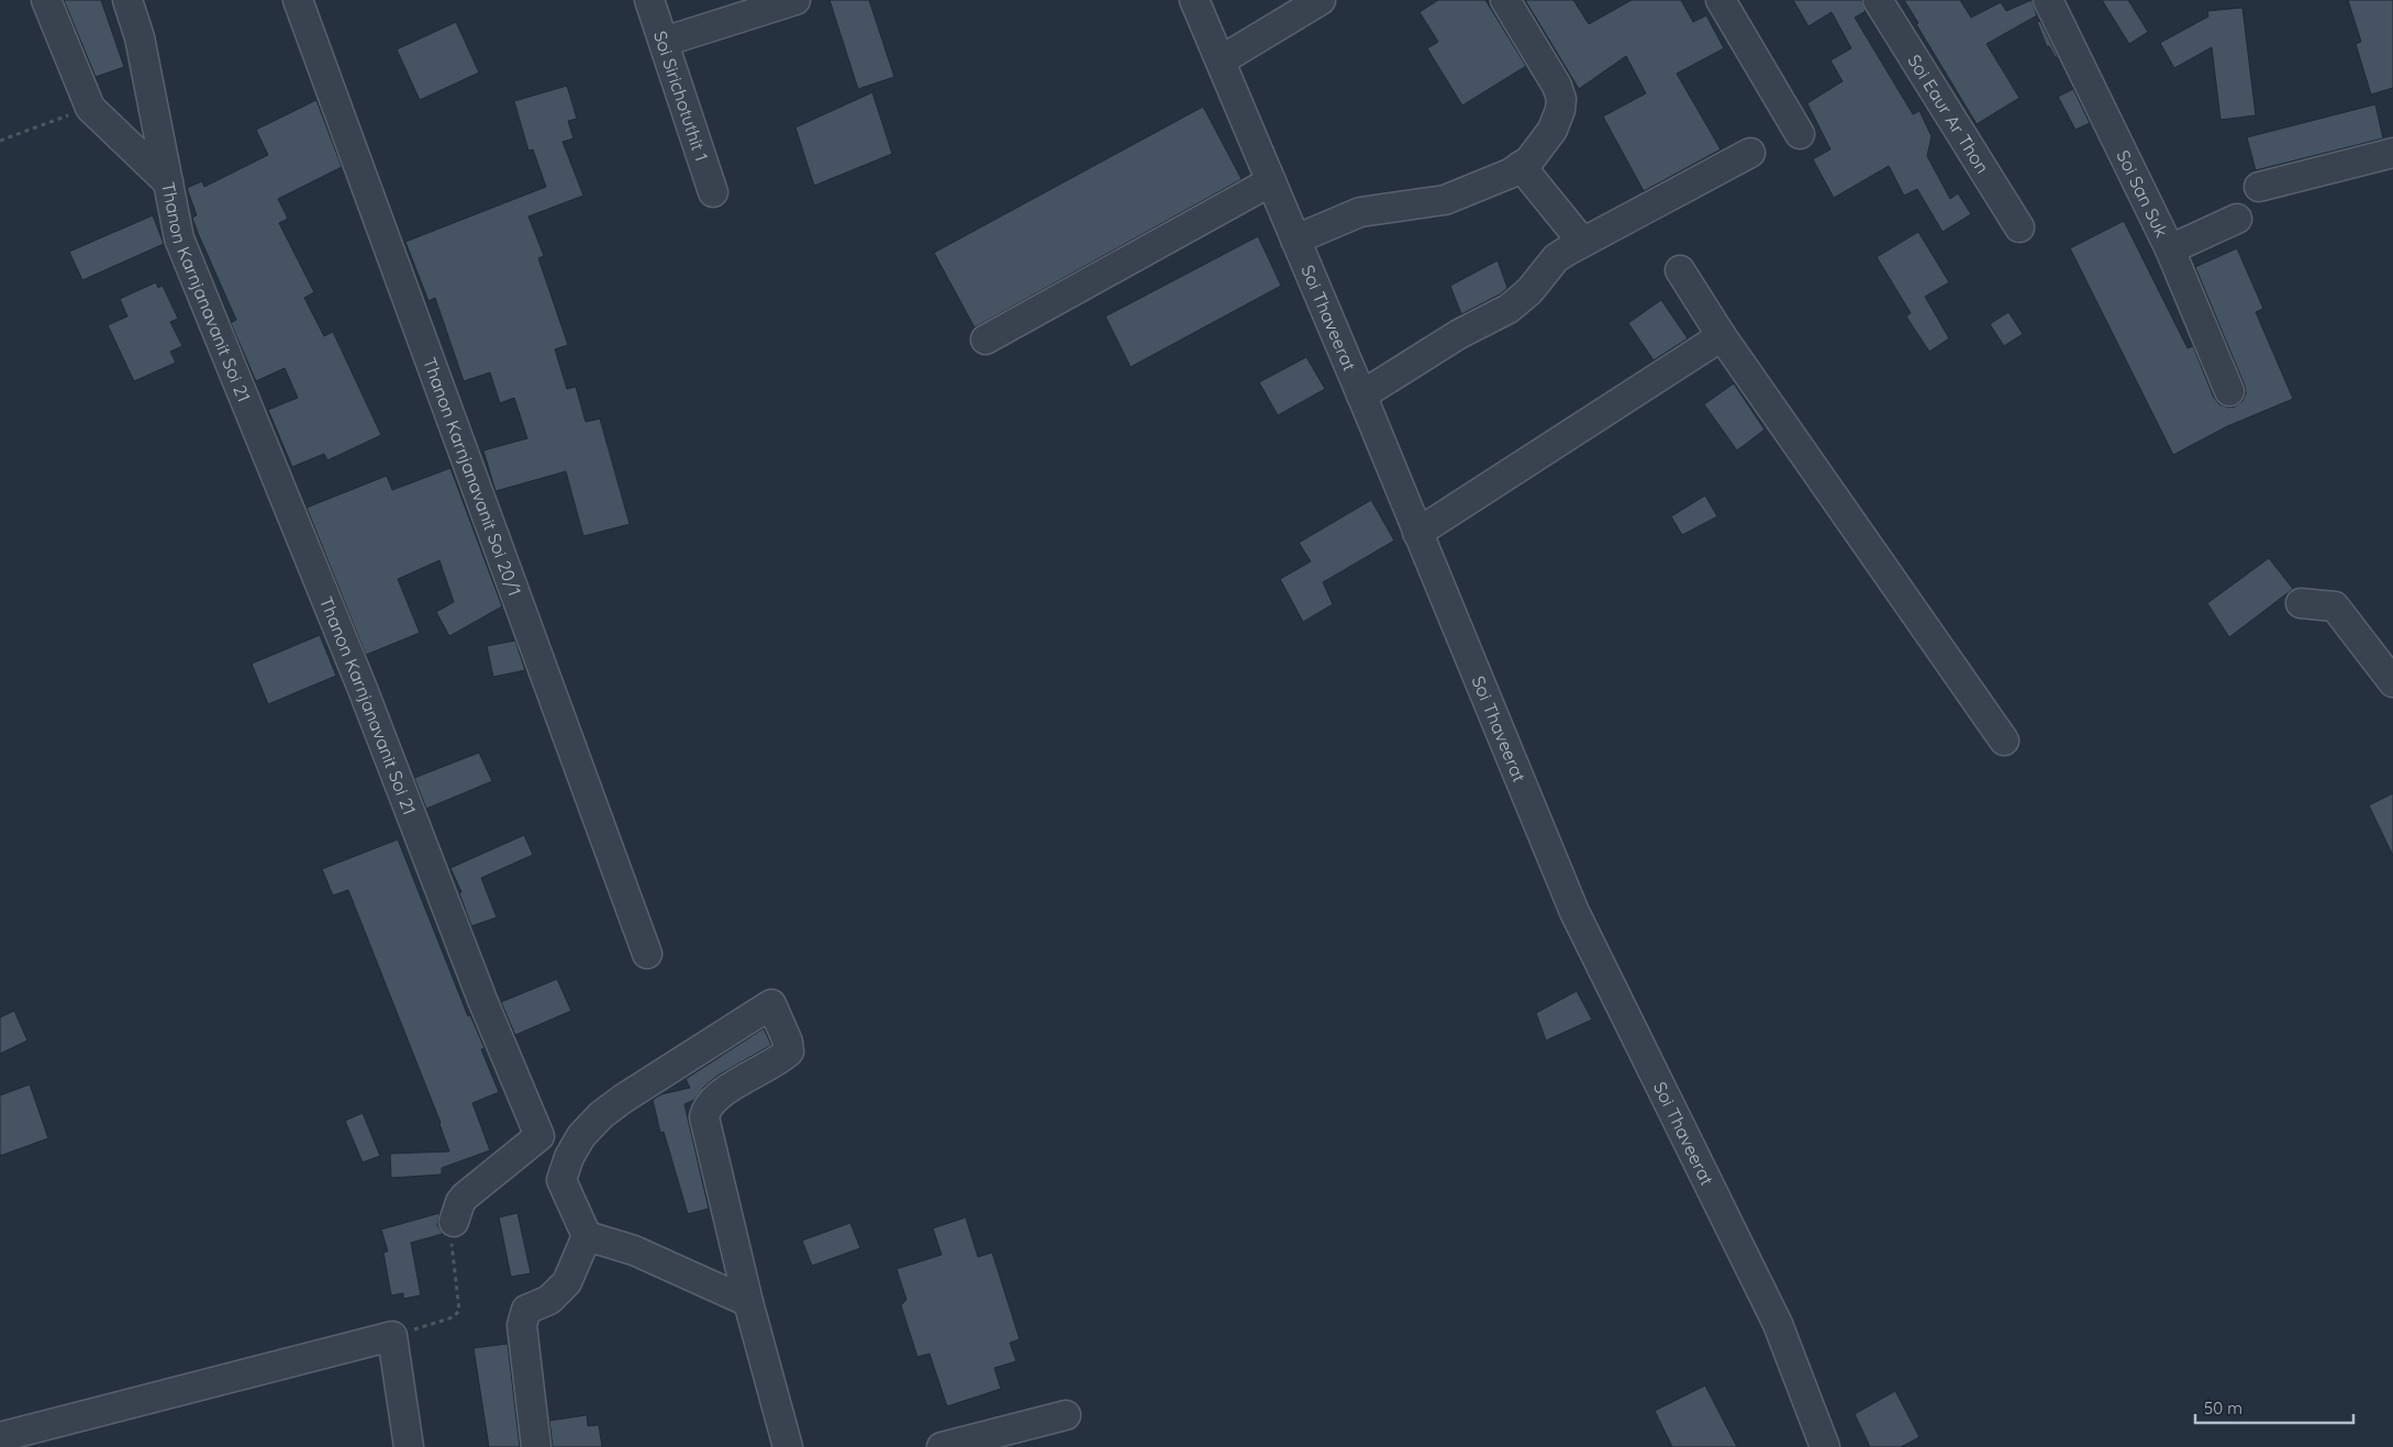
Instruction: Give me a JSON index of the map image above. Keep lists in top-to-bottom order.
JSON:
{
  "streets": {
    "street": [
      "Soi Sirichotuthit 1",
      "Soi Eaur Ar Thon",
      "Soi San Suk",
      "Thanon Karnjanavanit Soi 21",
      "Soi Thaveerat",
      "Thanon Karnjanavanit Soi 20/1"
    ]
  },
  "scale_bar": "50 m"
}
